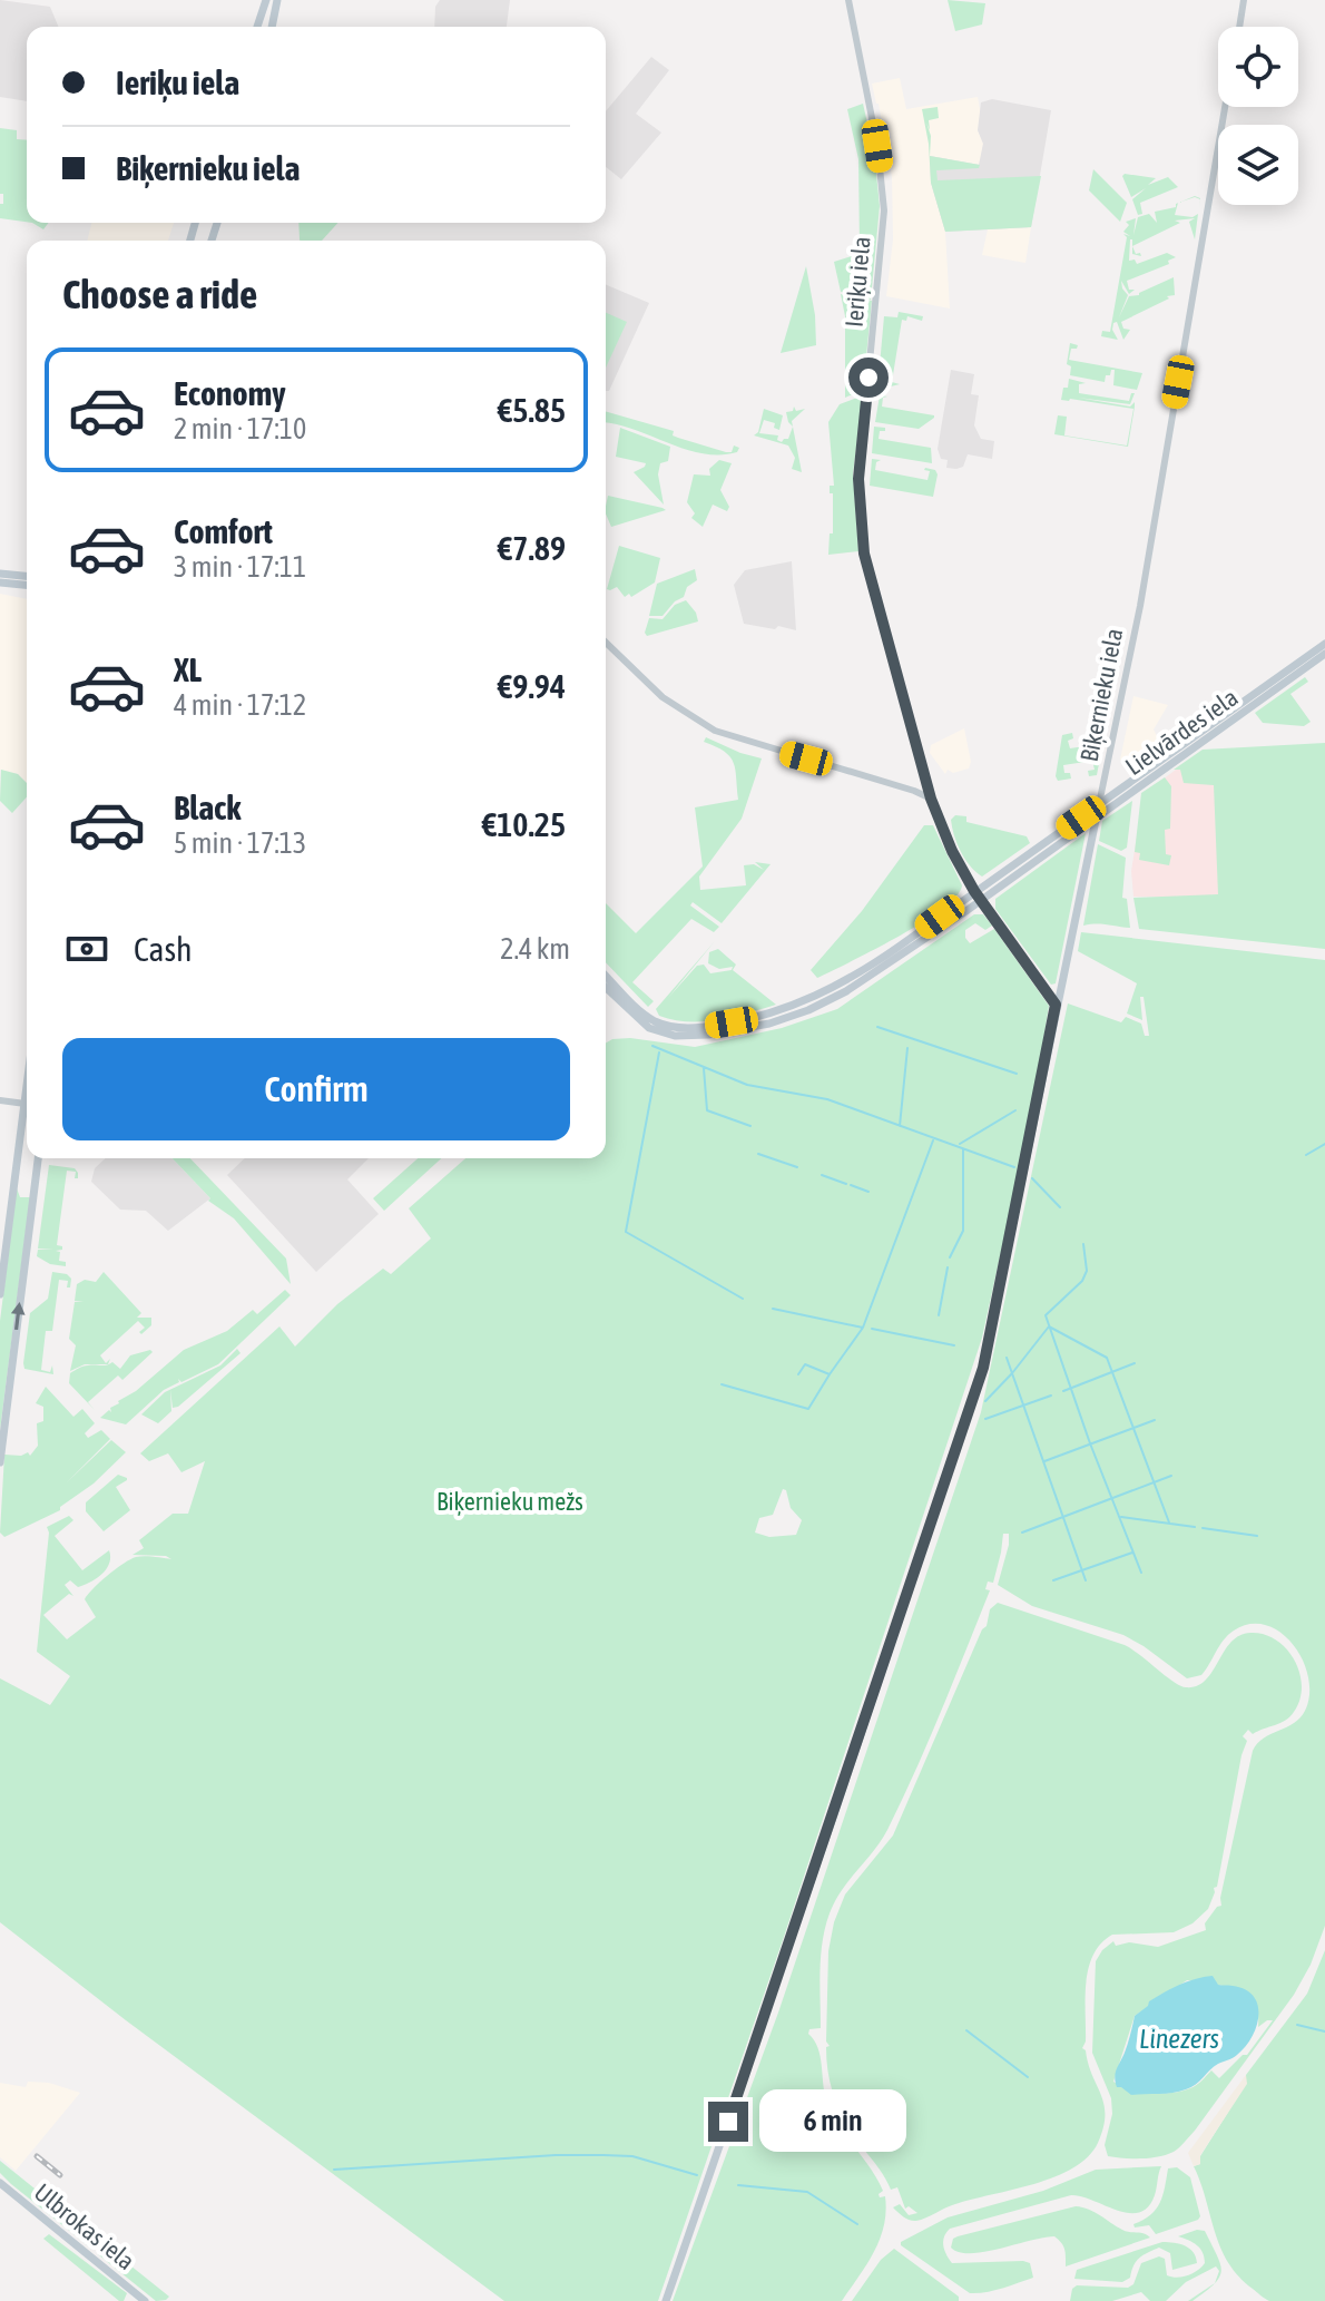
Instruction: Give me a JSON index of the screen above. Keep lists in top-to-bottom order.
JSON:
{
  "streets": {
    "main road": ["Biķernieku iela", "Lielvārdes iela", "Ulbrokas iela"],
    "street": ["Ieriķu iela"]
  },
  "crossings": [
    ["Ieriķu iela", "Biķernieku iela"],
    ["Ieriķu iela", "Lielvārdes iela"],
    ["Biķernieku iela", "Lielvārdes iela"]
  ],
  "water": ["Linezers"],
  "parks": ["Biķernieku mežs"],
  "page": {
    "banner": ["Ieriķu iela", "Biķernieku iela"],
    "heading": "Choose a ride",
    "list": [
      {
        "name": "Economy",
        "note": "2 min · 17:10",
        "value": "€5.85"
      },
      {
        "name": "Comfort",
        "note": "3 min · 17:11",
        "value": "€7.89"
      },
      {
        "name": "XL",
        "note": "4 min · 17:12",
        "value": "€9.94"
      },
      {
        "name": "Black",
        "note": "5 min · 17:13",
        "value": "€10.25"
      }
    ],
    "pay": ["Cash", "2.4 km"],
    "buttons": "Confirm",
    "bubble": "6 min"
  }
}
